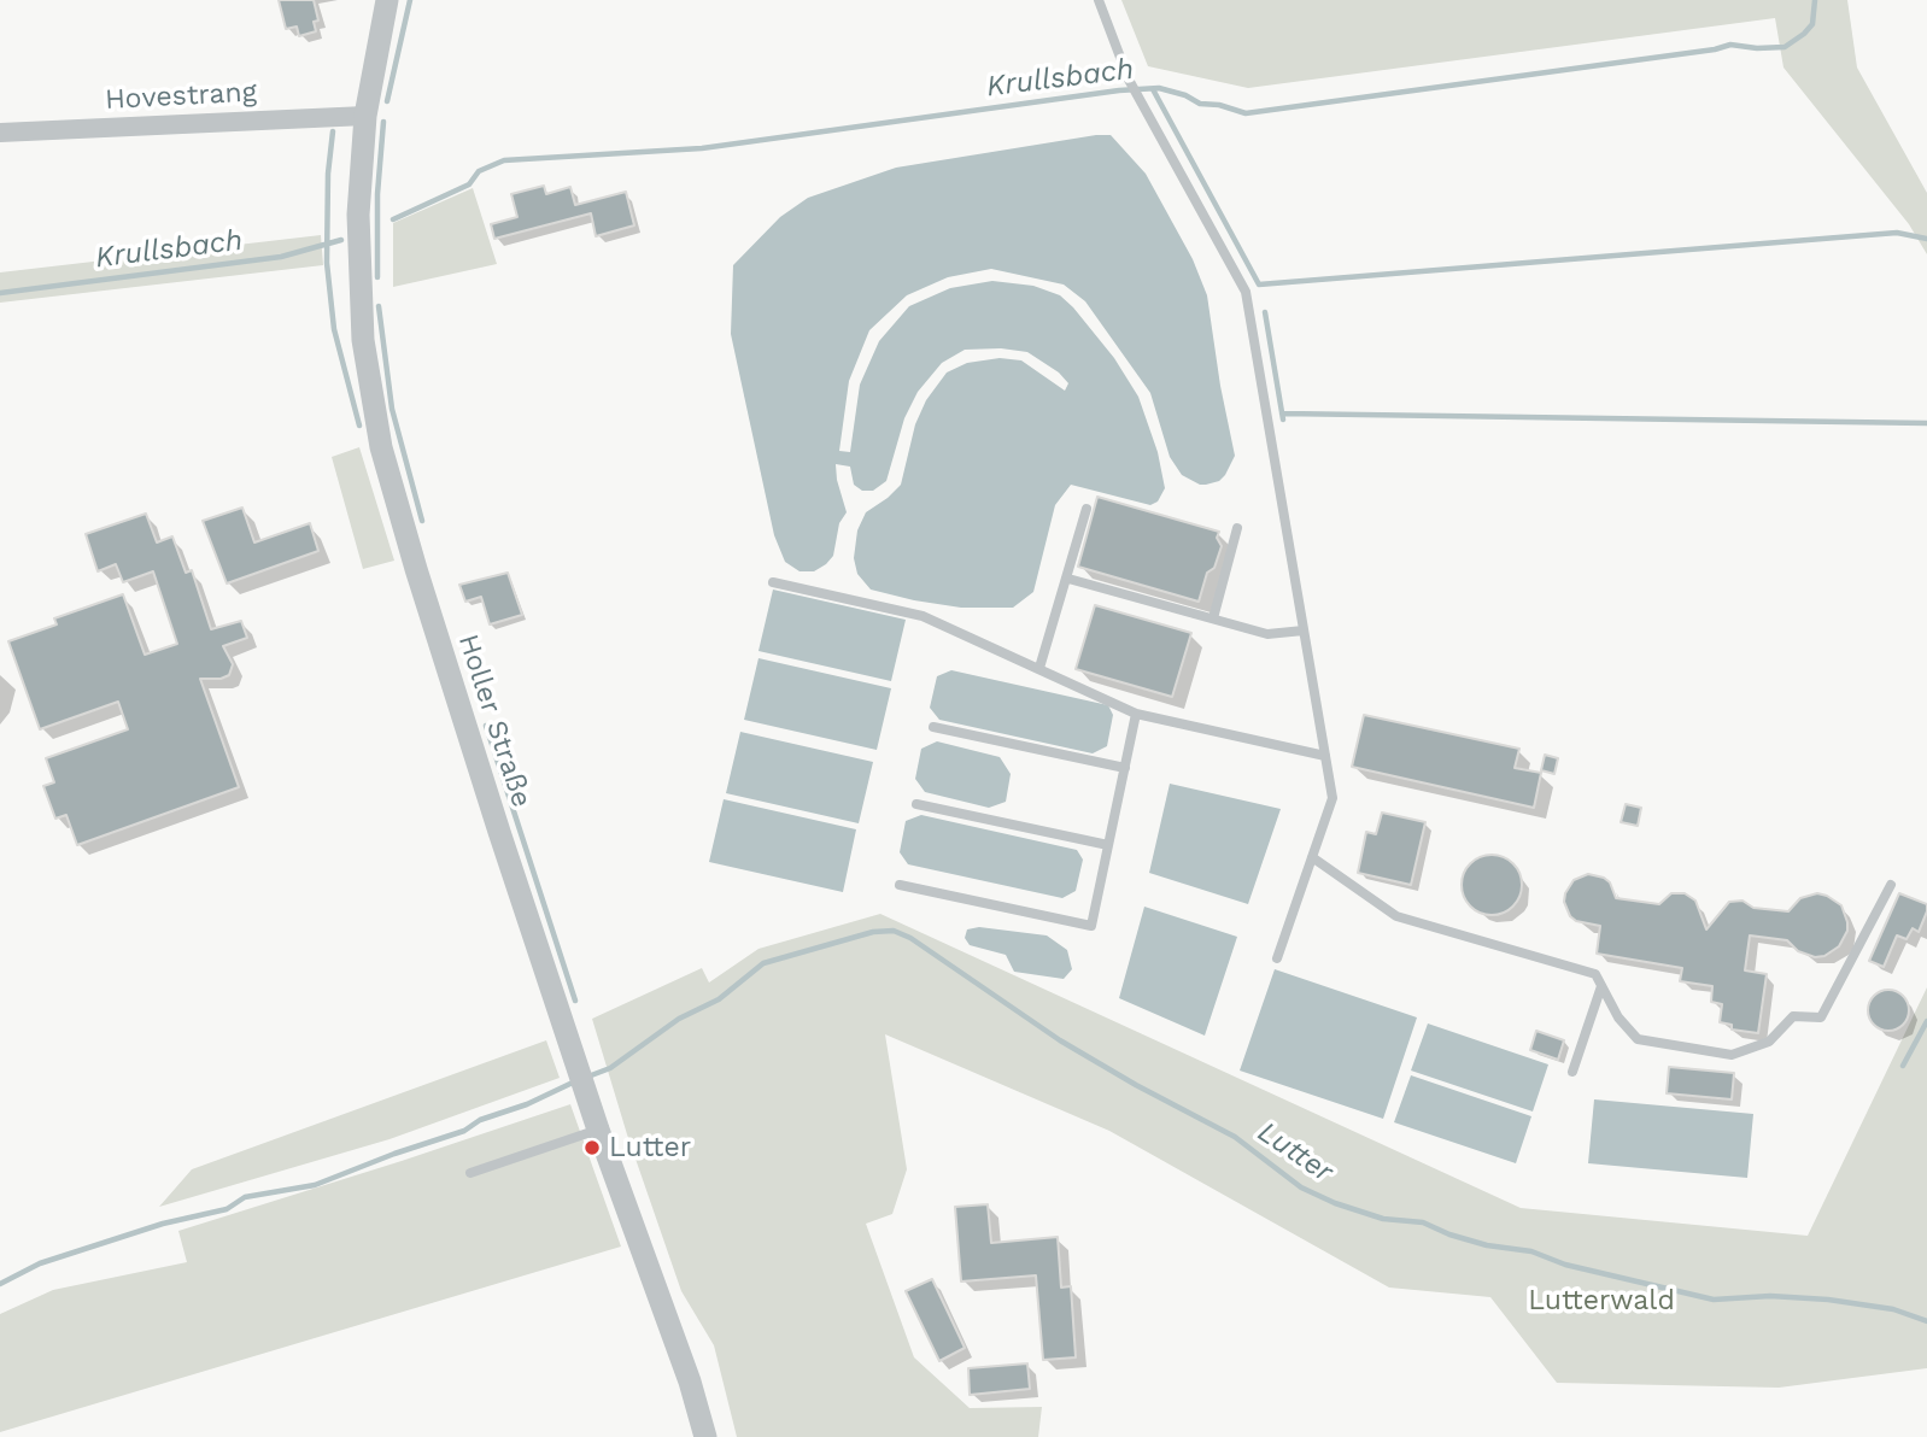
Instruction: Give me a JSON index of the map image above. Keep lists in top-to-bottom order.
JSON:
{
  "streets": {
    "street": ["Hovestrang", "Holler Straße"]
  },
  "crossings": [
    ["Hovestrang", "Holler Straße"]
  ],
  "water": ["Krullsbach", "Lutter"],
  "parks": ["Lutterwald"],
  "places": ["Lutter"]
}
